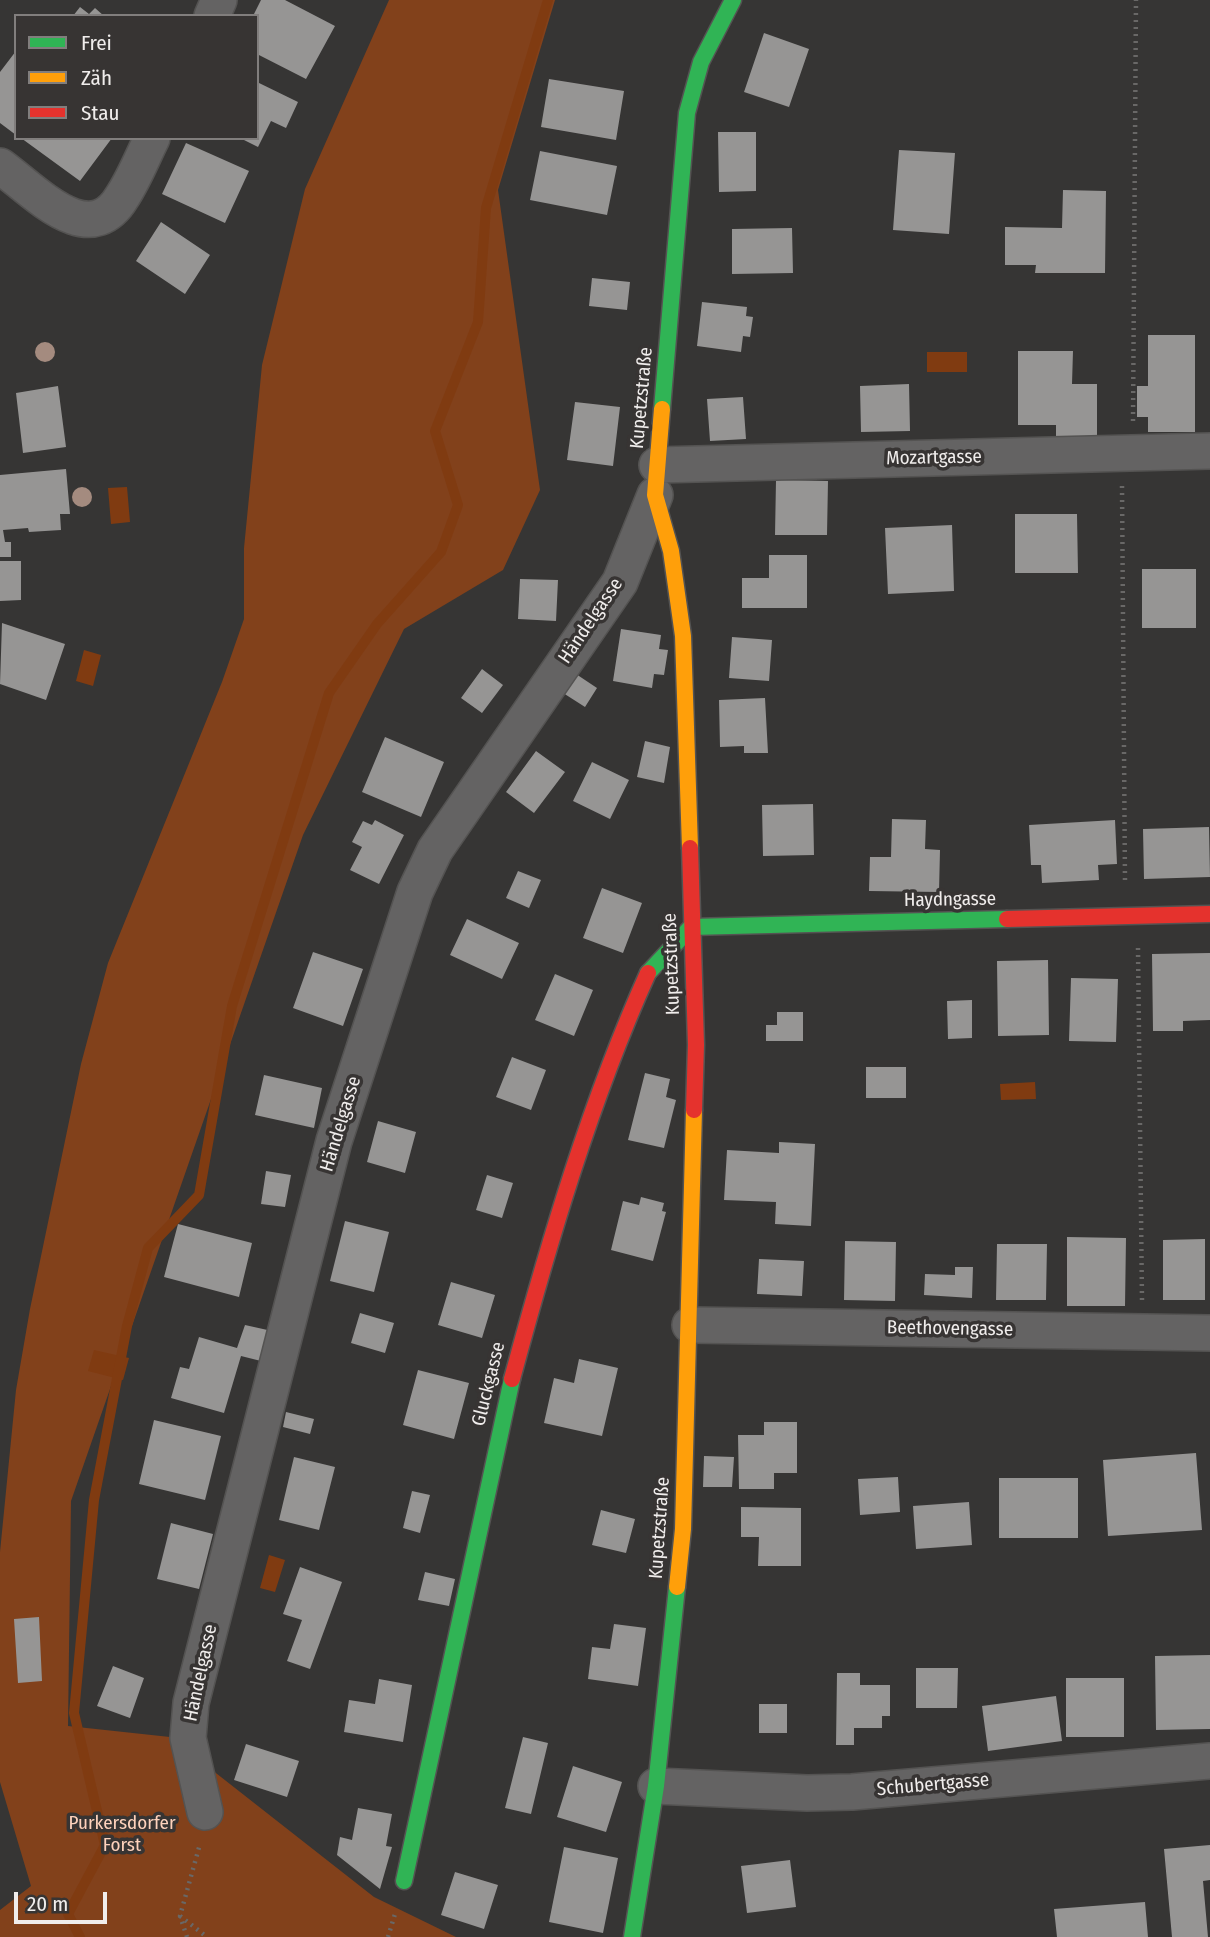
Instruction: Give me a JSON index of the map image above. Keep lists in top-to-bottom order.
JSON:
{
  "streets": {
    "street": [
      "Kupetzstraße",
      "Mozartgasse",
      "Händelgasse",
      "Haydngasse",
      "Beethovengasse",
      "Gluckgasse",
      "Schubertgasse"
    ]
  },
  "crossings": [
    ["Kupetzstraße", "Mozartgasse"],
    ["Kupetzstraße", "Händelgasse"],
    ["Kupetzstraße", "Haydngasse"],
    ["Kupetzstraße", "Beethovengasse"],
    ["Kupetzstraße", "Gluckgasse"],
    ["Kupetzstraße", "Schubertgasse"],
    ["Mozartgasse", "Händelgasse"],
    ["Haydngasse", "Gluckgasse"]
  ],
  "parks": ["Purkersdorfer Forst"],
  "legend": ["Frei", "Zäh", "Stau"],
  "scale_bar": "20 m"
}
